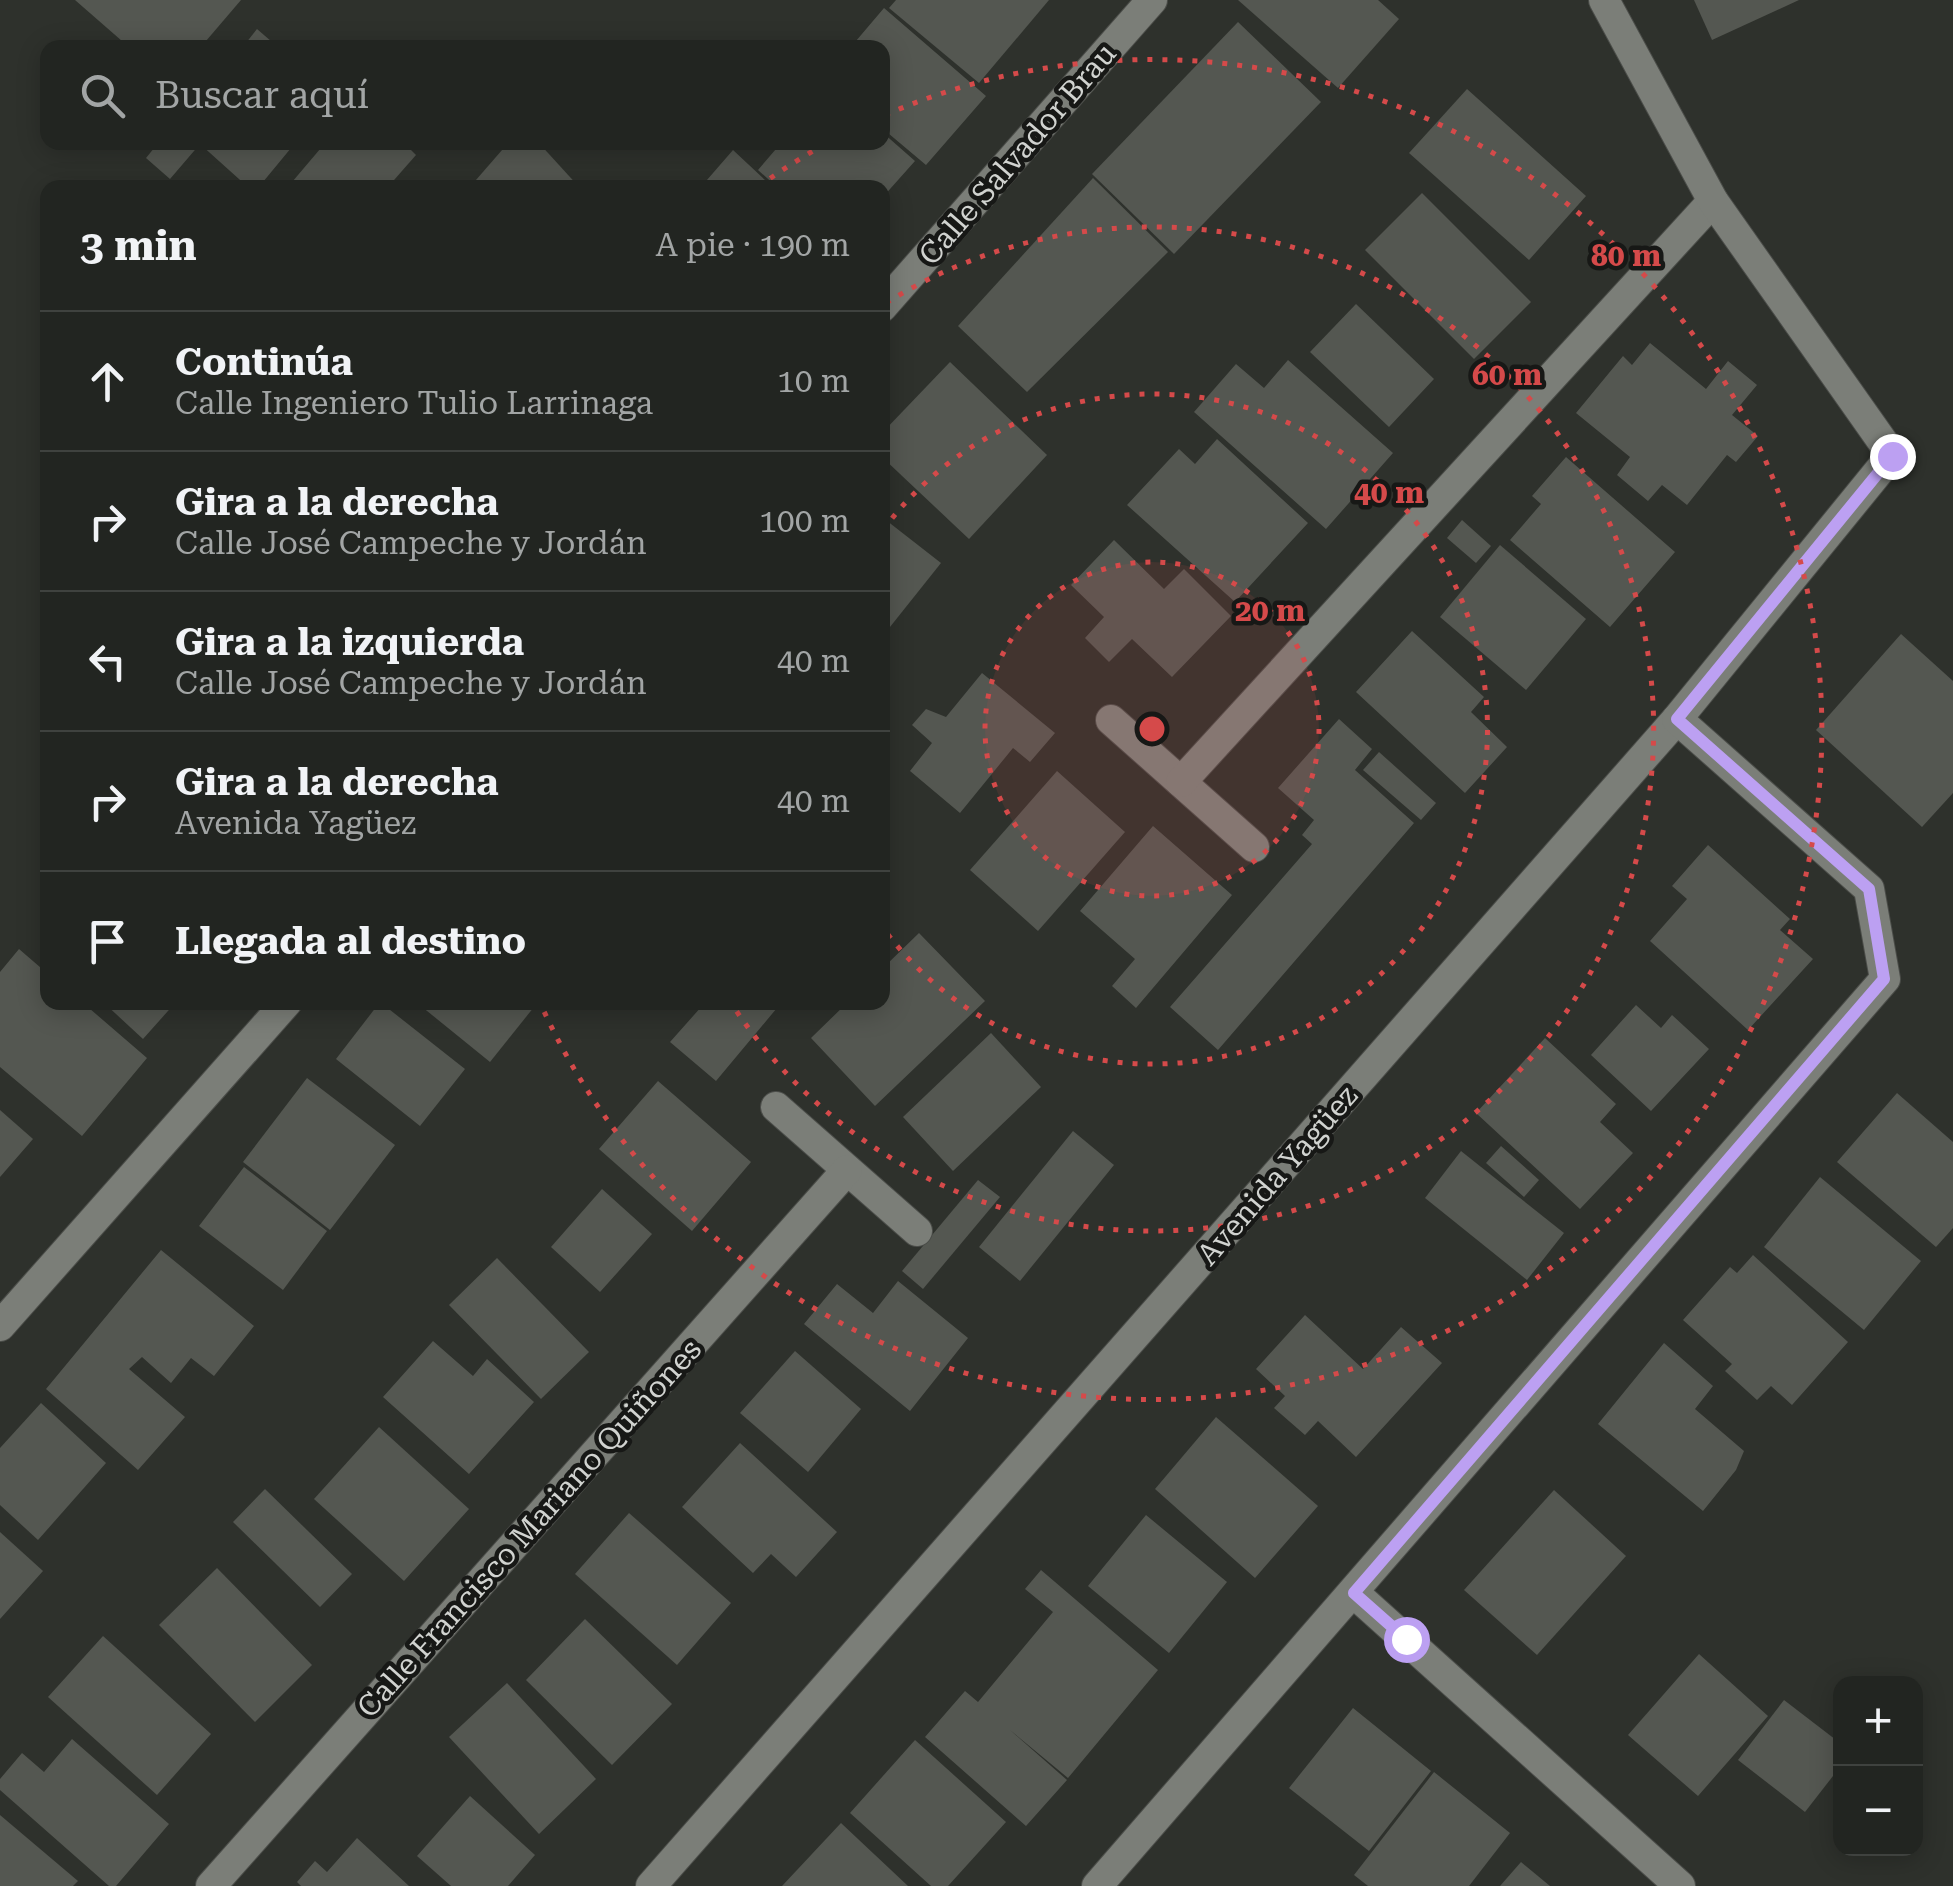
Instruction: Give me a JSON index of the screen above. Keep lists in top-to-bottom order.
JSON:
{
  "streets": {
    "street": ["Calle Salvador Brau", "Avenida Yagüez", "Calle Francisco Mariano Quiñones"]
  },
  "page": {
    "search": "Buscar aquí",
    "heading": ["3 min", "A pie · 190 m"],
    "list": [
      ["Continúa", "Calle Ingeniero Tulio Larrinaga", "10 m"],
      ["Gira a la derecha", "Calle José Campeche y Jordán", "100 m"],
      ["Gira a la izquierda", "Calle José Campeche y Jordán", "40 m"],
      ["Gira a la derecha", "Avenida Yagüez", "40 m"],
      "Llegada al destino"
    ],
    "map_buttons": ["+", "−"]
  },
  "rings": [
    "80 m",
    "60 m",
    "40 m",
    "20 m"
  ]
}
